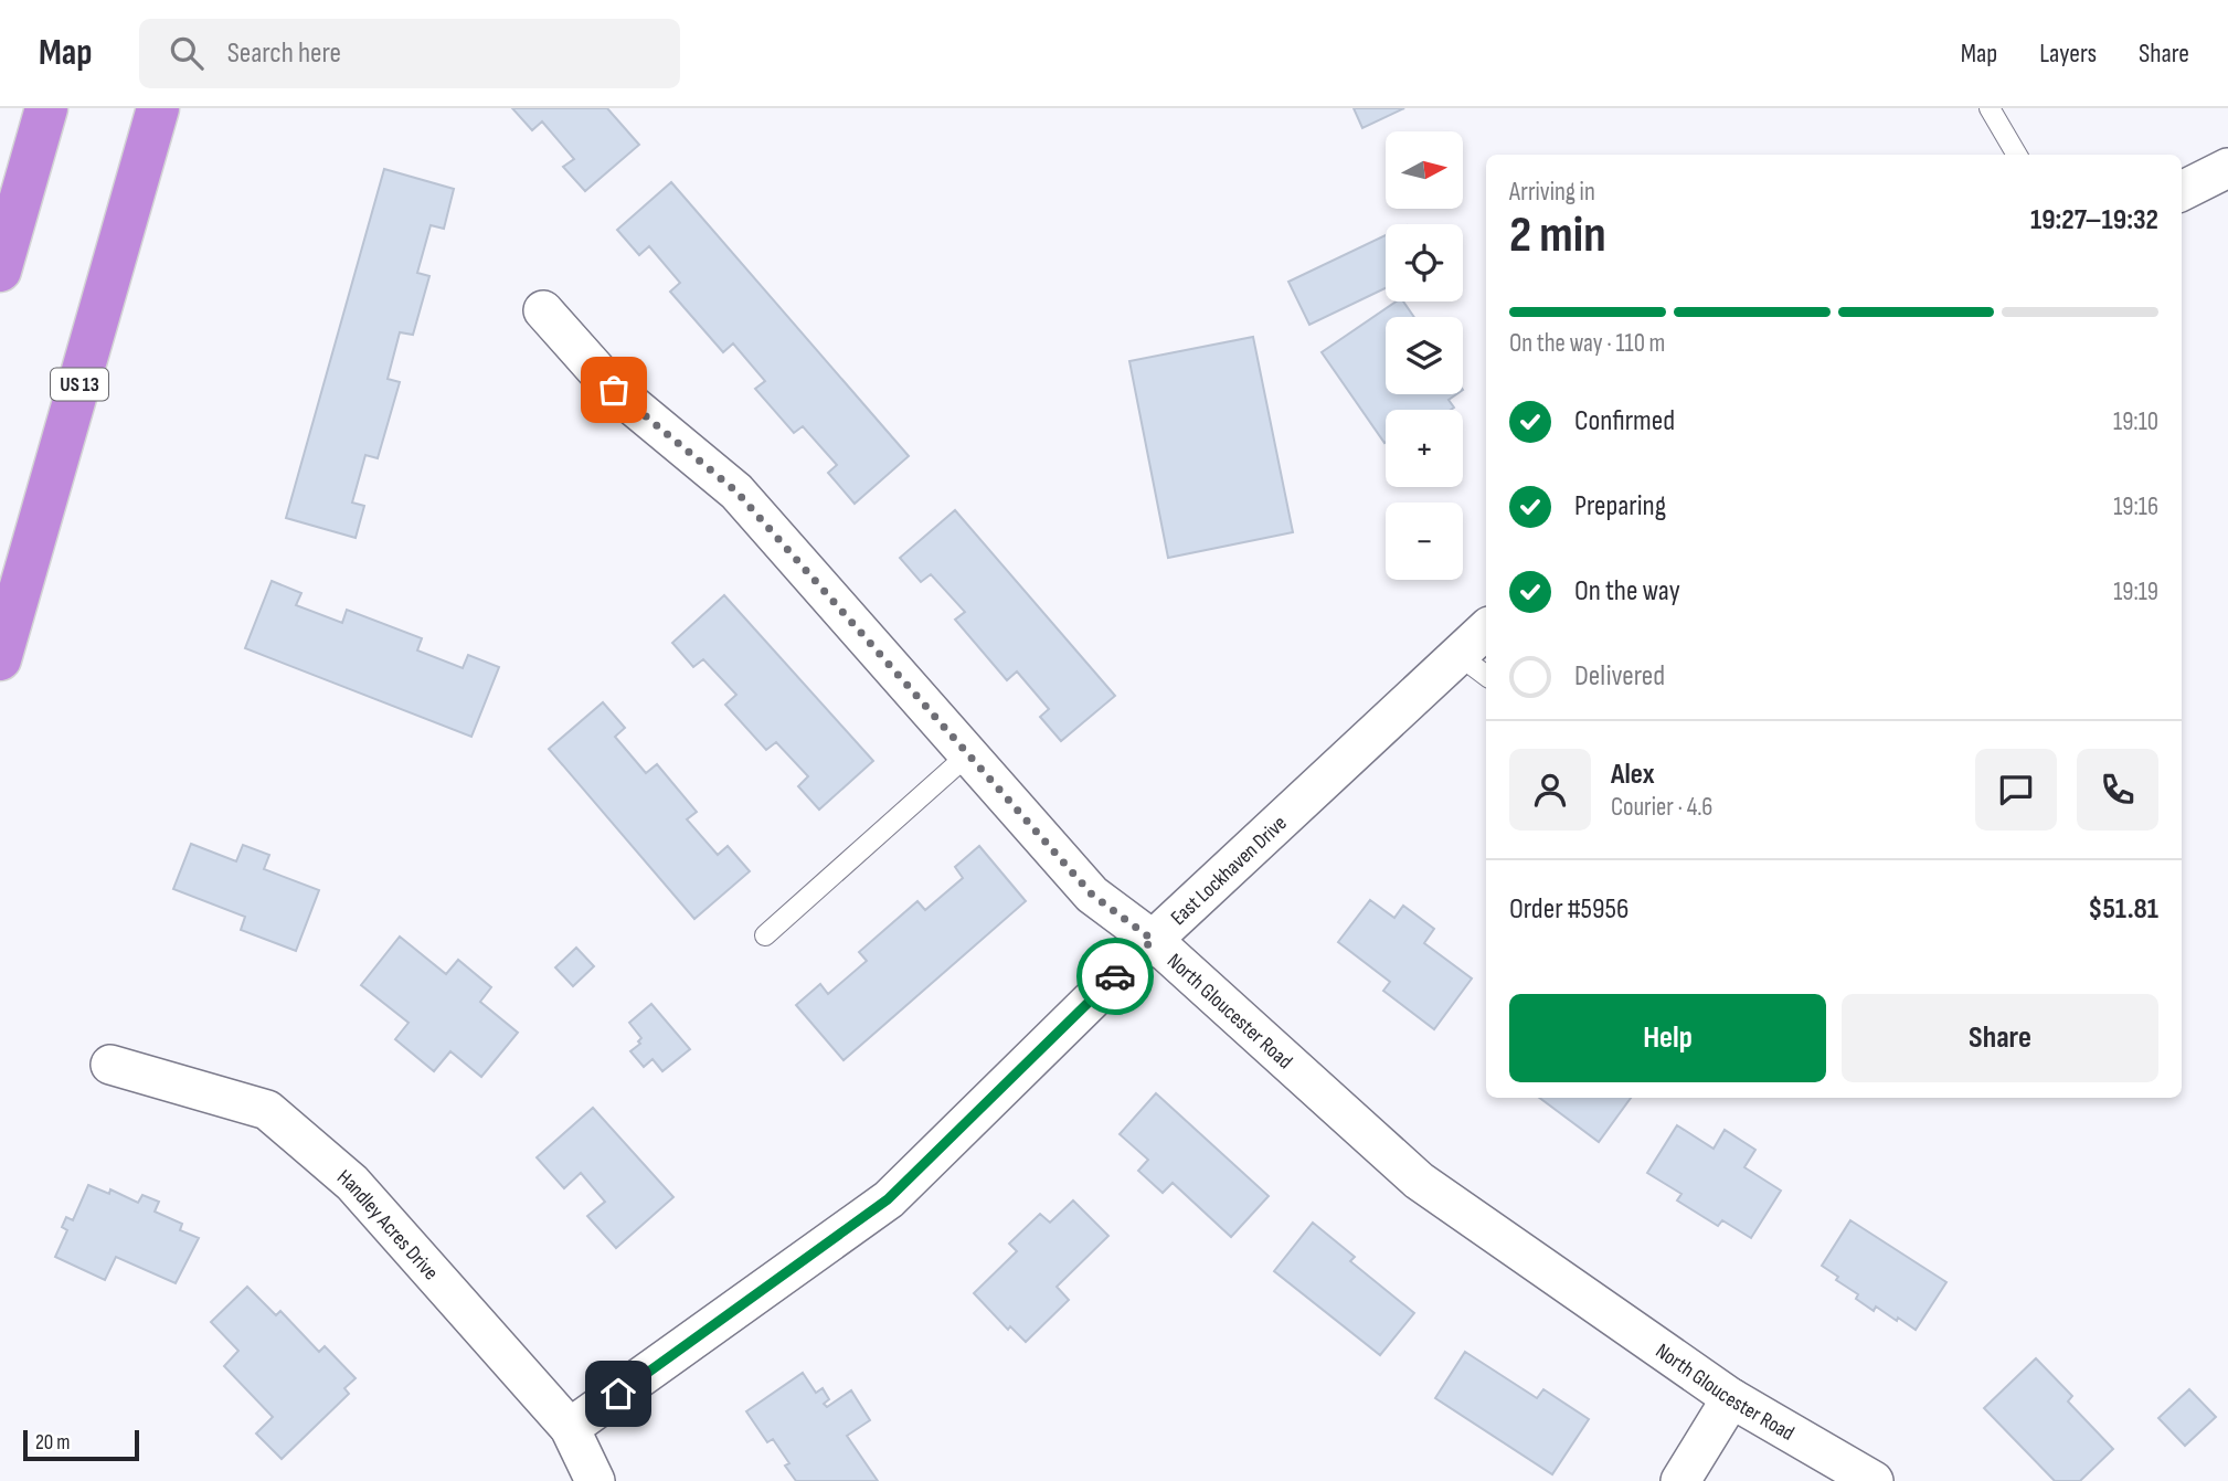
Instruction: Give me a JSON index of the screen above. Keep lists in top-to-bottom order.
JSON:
{
  "streets": {
    "highway": ["US 13"],
    "street": ["East Lockhaven Drive", "North Gloucester Road", "Handley Acres Drive"]
  },
  "crossings": [
    ["East Lockhaven Drive", "North Gloucester Road"],
    ["East Lockhaven Drive", "Handley Acres Drive"]
  ],
  "scale_bar": "20 m",
  "north": "right",
  "page": {
    "header": "Map",
    "search": "Search here",
    "nav": ["Map", "Layers", "Share"],
    "map_buttons": ["+", "−"],
    "heading": ["2 min", "Arriving in", "19:27–19:32"],
    "panel": [
      "Alex",
      "Courier · 4.6",
      "Order #5956",
      "$51.81"
    ],
    "bar": "On the way · 110 m",
    "list": [
      ["Confirmed", "19:10"],
      ["Preparing", "19:16"],
      ["On the way", "19:19"],
      "Delivered"
    ],
    "buttons": ["Help", "Share"],
    "scale": "20 m"
  }
}
